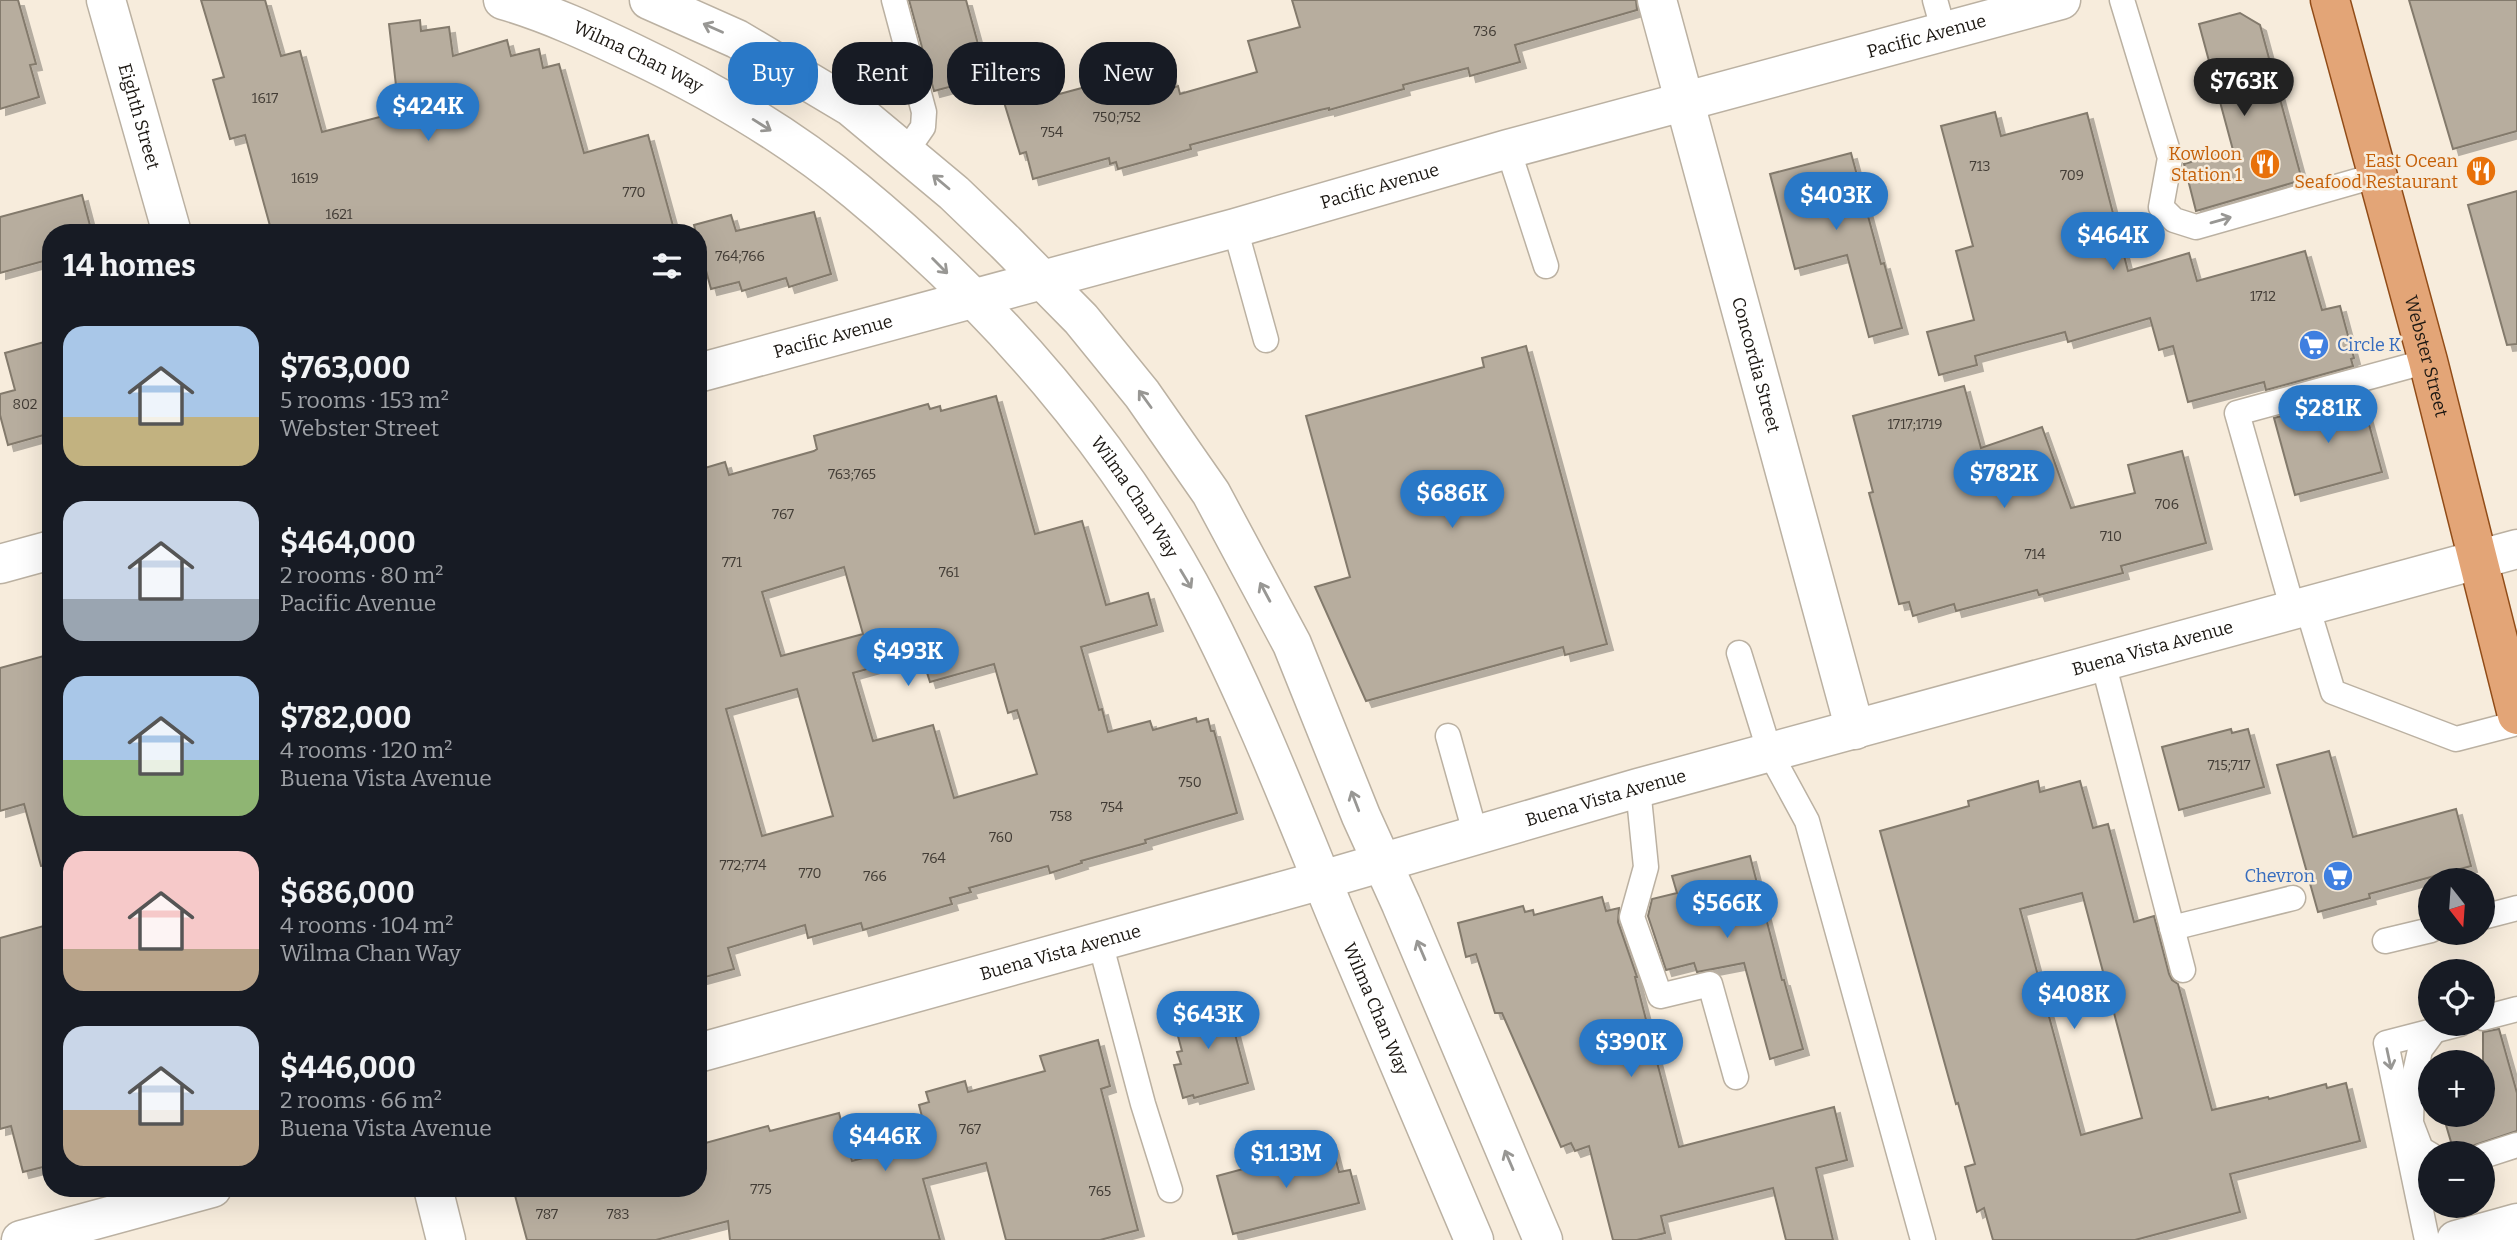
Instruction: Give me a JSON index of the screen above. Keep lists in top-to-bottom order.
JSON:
{
  "streets": {
    "main road": ["Webster Street"],
    "street": [
      "Pacific Avenue",
      "Wilma Chan Way",
      "Eighth Street",
      "Concordia Street",
      "Buena Vista Avenue"
    ]
  },
  "crossings": [
    ["Pacific Avenue", "Wilma Chan Way"],
    ["Pacific Avenue", "Concordia Street"],
    ["Wilma Chan Way", "Buena Vista Avenue"],
    ["Webster Street", "Buena Vista Avenue"],
    ["Concordia Street", "Buena Vista Avenue"]
  ],
  "places": {
    "restaurant": ["Kowloon Station 1", "East Ocean Seafood Restaurant"],
    "supermarket": ["Circle K", "Chevron"]
  },
  "house_numbers": [
    "736",
    "1617",
    "750;752",
    "754",
    "713",
    "709",
    "1619",
    "770",
    "1621",
    "764;766",
    "1712",
    "802",
    "1717;1719",
    "763;765",
    "706",
    "767",
    "710",
    "714",
    "771",
    "761",
    "715;717",
    "750",
    "754",
    "758",
    "760",
    "764",
    "772;774",
    "770",
    "766",
    "767",
    "775",
    "765",
    "787",
    "783"
  ],
  "north": "bottom",
  "page": {
    "chip": [
      "Buy",
      "Rent",
      "Filters",
      "New"
    ],
    "price": [
      "$763K",
      "$424K",
      "$403K",
      "$464K",
      "$281K",
      "$782K",
      "$686K",
      "$493K",
      "$566K",
      "$408K",
      "$643K",
      "$390K",
      "$446K",
      "$1.13M"
    ],
    "heading": "14 homes",
    "list": [
      {
        "name": "$763,000",
        "note": "5 rooms · 153 m² · Webster Street"
      },
      {
        "name": "$464,000",
        "note": "2 rooms · 80 m² · Pacific Avenue"
      },
      {
        "name": "$782,000",
        "note": "4 rooms · 120 m² · Buena Vista Avenue"
      },
      {
        "name": "$686,000",
        "note": "4 rooms · 104 m² · Wilma Chan Way"
      },
      {
        "name": "$446,000",
        "note": "2 rooms · 66 m² · Buena Vista Avenue"
      }
    ],
    "map_buttons": ["+", "−"]
  }
}
